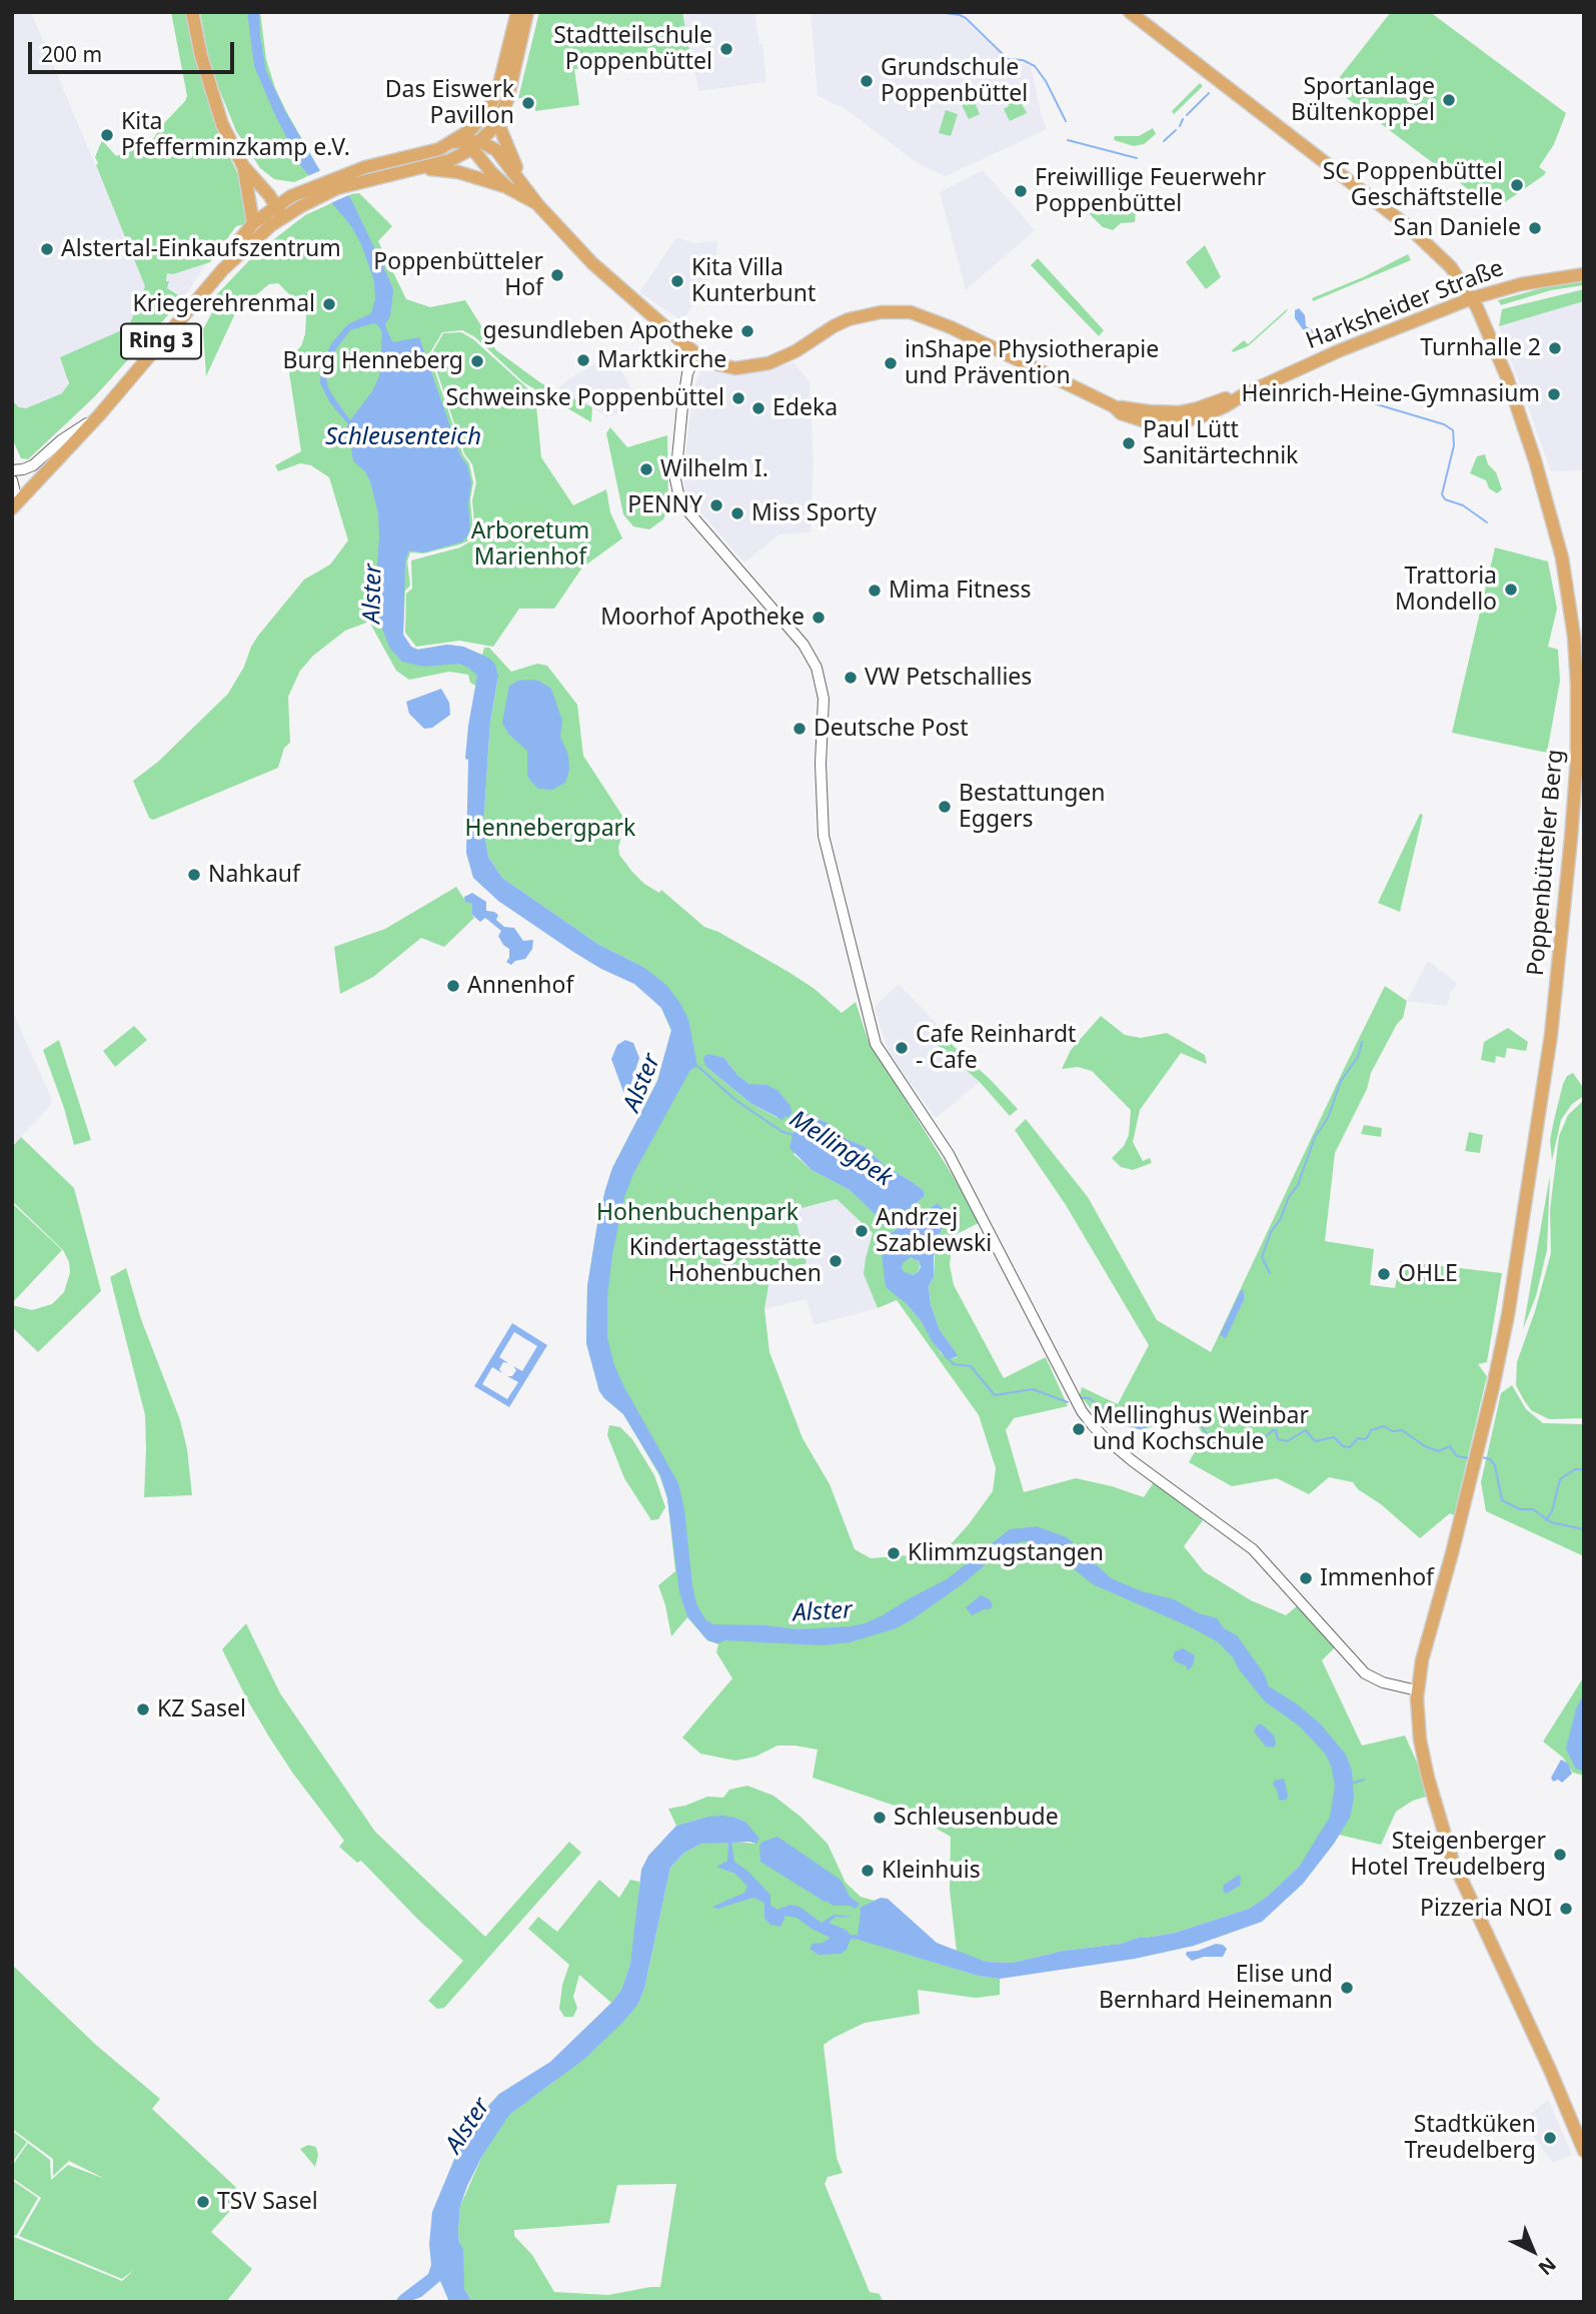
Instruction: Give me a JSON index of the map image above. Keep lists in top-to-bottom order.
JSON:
{
  "streets": {
    "main road": ["Harksheider Straße", "Ring 3", "Poppenbütteler Berg"]
  },
  "crossings": [
    ["Harksheider Straße", "Poppenbütteler Berg"]
  ],
  "water": ["Schleusenteich", "Alster", "Mellingbek"],
  "parks": ["Arboretum Marienhof", "Hennebergpark", "Hohenbuchenpark"],
  "places": [
    "Stadtteilschule Poppenbüttel",
    "Grundschule Poppenbüttel",
    "Sportanlage Bültenkoppel",
    "Das Eiswerk Pavillon",
    "Kita Pfefferminzkamp e.V.",
    "SC Poppenbüttel Geschäftstelle",
    "Freiwillige Feuerwehr Poppenbüttel",
    "San Daniele",
    "Alstertal-Einkaufszentrum",
    "Poppenbütteler Hof",
    "Kita Villa Kunterbunt",
    "Kriegerehrenmal",
    "gesundleben Apotheke",
    "Turnhalle 2",
    "Marktkirche",
    "Burg Henneberg",
    "inShape Physiotherapie und Prävention",
    "Heinrich-Heine-Gymnasium",
    "Schweinske Poppenbüttel",
    "Edeka",
    "Paul Lütt Sanitärtechnik",
    "Wilhelm I.",
    "PENNY",
    "Miss Sporty",
    "Trattoria Mondello",
    "Mima Fitness",
    "Moorhof Apotheke",
    "VW Petschallies",
    "Deutsche Post",
    "Bestattungen Eggers",
    "Nahkauf",
    "Annenhof",
    "Cafe Reinhardt - Cafe",
    "Andrzej Szablewski",
    "Kindertagesstätte Hohenbuchen",
    "OHLE",
    "Mellinghus Weinbar und Kochschule",
    "Klimmzugstangen",
    "Immenhof",
    "KZ Sasel",
    "Schleusenbude",
    "Steigenberger Hotel Treudelberg",
    "Kleinhuis",
    "Pizzeria NOI",
    "Elise und Bernhard Heinemann",
    "Stadtküken Treudelberg",
    "TSV Sasel"
  ],
  "scale_bar": "200 m",
  "north": "bottom right"
}
